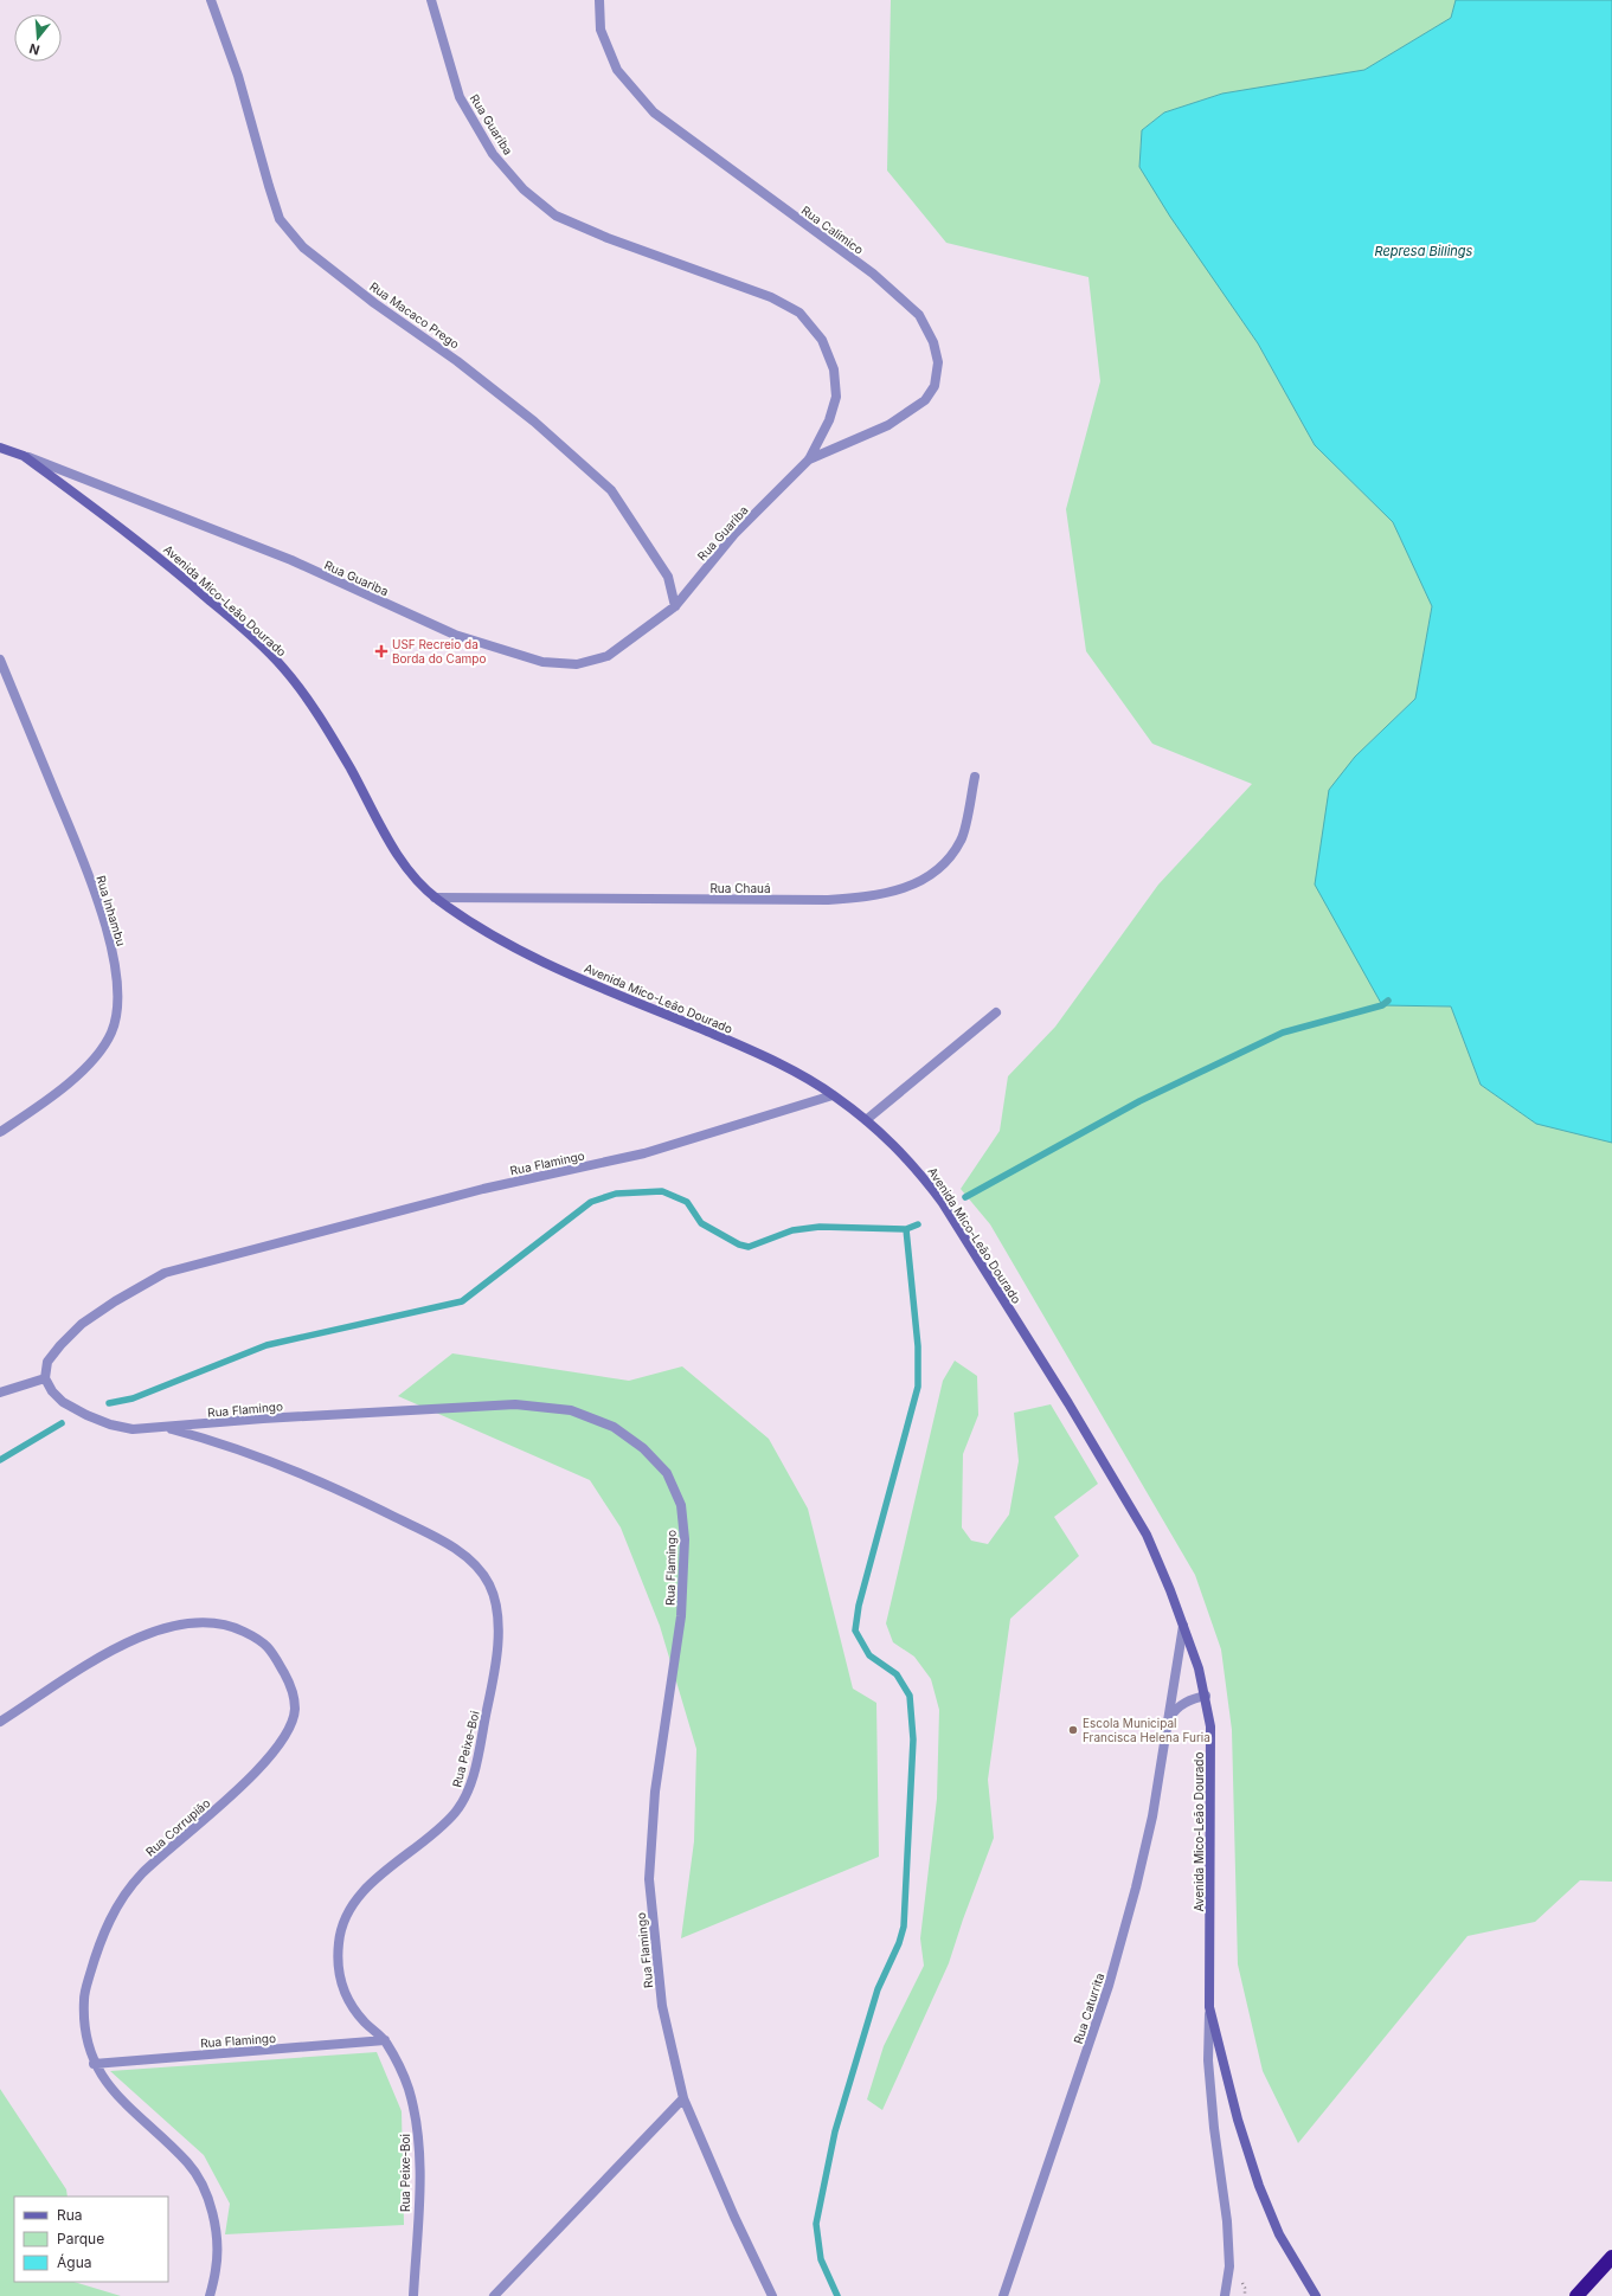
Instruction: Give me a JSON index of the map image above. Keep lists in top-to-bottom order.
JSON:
{
  "streets": {
    "street": [
      "Rua Guariba",
      "Rua Calimico",
      "Rua Macaco Prego",
      "Avenida Mico-Leão Dourado",
      "Rua Chauá",
      "Rua Inhambu",
      "Rua Flamingo",
      "Rua Peixe-Boi",
      "Rua Corrupião",
      "Rua Caturrita"
    ]
  },
  "crossings": [
    ["Rua Guariba", "Rua Calimico"],
    ["Rua Guariba", "Rua Macaco Prego"],
    ["Rua Guariba", "Avenida Mico-Leão Dourado"],
    ["Avenida Mico-Leão Dourado", "Rua Chauá"],
    ["Avenida Mico-Leão Dourado", "Rua Flamingo"],
    ["Avenida Mico-Leão Dourado", "Rua Caturrita"],
    ["Rua Flamingo", "Rua Peixe-Boi"],
    ["Rua Flamingo", "Rua Corrupião"]
  ],
  "water": ["Represa Billings"],
  "places": {
    "health": ["USF Recreio da Borda do Campo"],
    "other": ["Escola Municipal Francisca Helena Furia"]
  },
  "legend": ["Rua", "Parque", "Água"],
  "north": "bottom"
}
